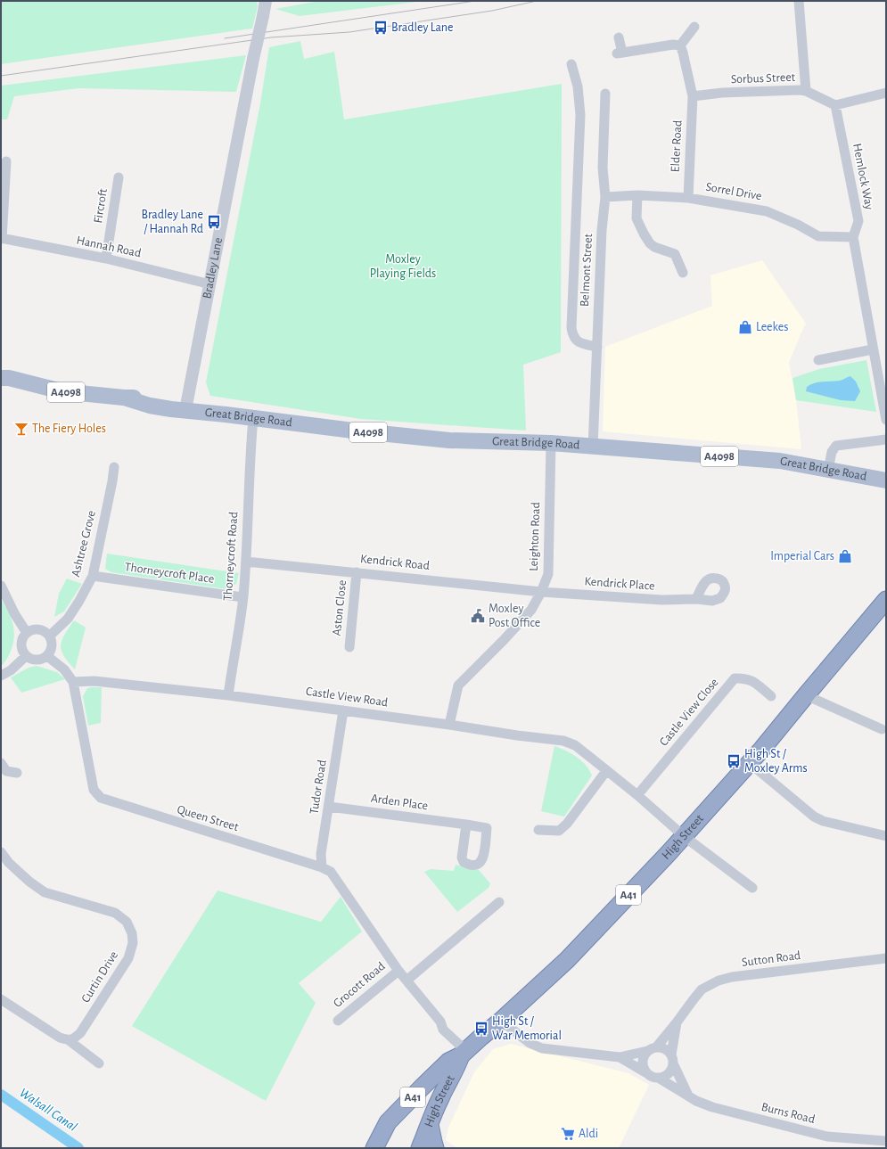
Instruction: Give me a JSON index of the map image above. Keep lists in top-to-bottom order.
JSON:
{
  "streets": {
    "highway": ["High Street", "A41"],
    "main road": ["A4098", "Great Bridge Road"],
    "street": [
      "Sorbus Street",
      "Elder Road",
      "Hemlock Way",
      "Sorrel Drive",
      "Fircroft",
      "Hannah Road",
      "Bradley Lane",
      "Belmont Street",
      "Leighton Road",
      "Ashtree Grove",
      "Thorneycroft Road",
      "Kendrick Road",
      "Thorneycroft Place",
      "Kendrick Place",
      "Aston Close",
      "Castle View Road",
      "Castle View Close",
      "Tudor Road",
      "Arden Place",
      "Queen Street",
      "Sutton Road",
      "Curtin Drive",
      "Grocott Road",
      "Burns Road"
    ]
  },
  "crossings": [
    ["Sorbus Street", "Elder Road"],
    ["Sorbus Street", "Hemlock Way"],
    ["Elder Road", "Sorrel Drive"],
    ["Hemlock Way", "Sorrel Drive"],
    ["Sorrel Drive", "Belmont Street"],
    ["Fircroft", "Hannah Road"],
    ["Hannah Road", "Bradley Lane"],
    ["Bradley Lane", "Great Bridge Road"],
    ["Belmont Street", "Great Bridge Road"],
    ["Great Bridge Road", "Leighton Road"],
    ["Great Bridge Road", "Thorneycroft Road"],
    ["Leighton Road", "Kendrick Road"],
    ["Leighton Road", "Kendrick Place"],
    ["Leighton Road", "Castle View Road"],
    ["Ashtree Grove", "Thorneycroft Place"],
    ["Ashtree Grove", "Queen Street"],
    ["Thorneycroft Road", "Kendrick Road"],
    ["Thorneycroft Road", "Thorneycroft Place"],
    ["Thorneycroft Road", "Castle View Road"],
    ["Kendrick Road", "Kendrick Place"],
    ["Kendrick Road", "Aston Close"],
    ["Castle View Road", "Castle View Close"],
    ["Castle View Road", "Tudor Road"],
    ["Castle View Road", "Queen Street"],
    ["Castle View Road", "High Street"],
    ["Tudor Road", "Arden Place"],
    ["Tudor Road", "Queen Street"],
    ["Queen Street", "High Street"],
    ["Queen Street", "Grocott Road"],
    ["Sutton Road", "Burns Road"]
  ],
  "water": ["Walsall Canal"],
  "parks": ["Moxley Playing Fields"],
  "places": {
    "bus stop": [
      "Bradley Lane",
      "Bradley Lane / Hannah Rd",
      "High St / Moxley Arms",
      "High St / War Memorial"
    ],
    "shop": ["Leekes", "Imperial Cars"],
    "bar": ["The Fiery Holes"],
    "public building": ["Moxley Post Office"],
    "supermarket": ["Aldi"]
  }
}
